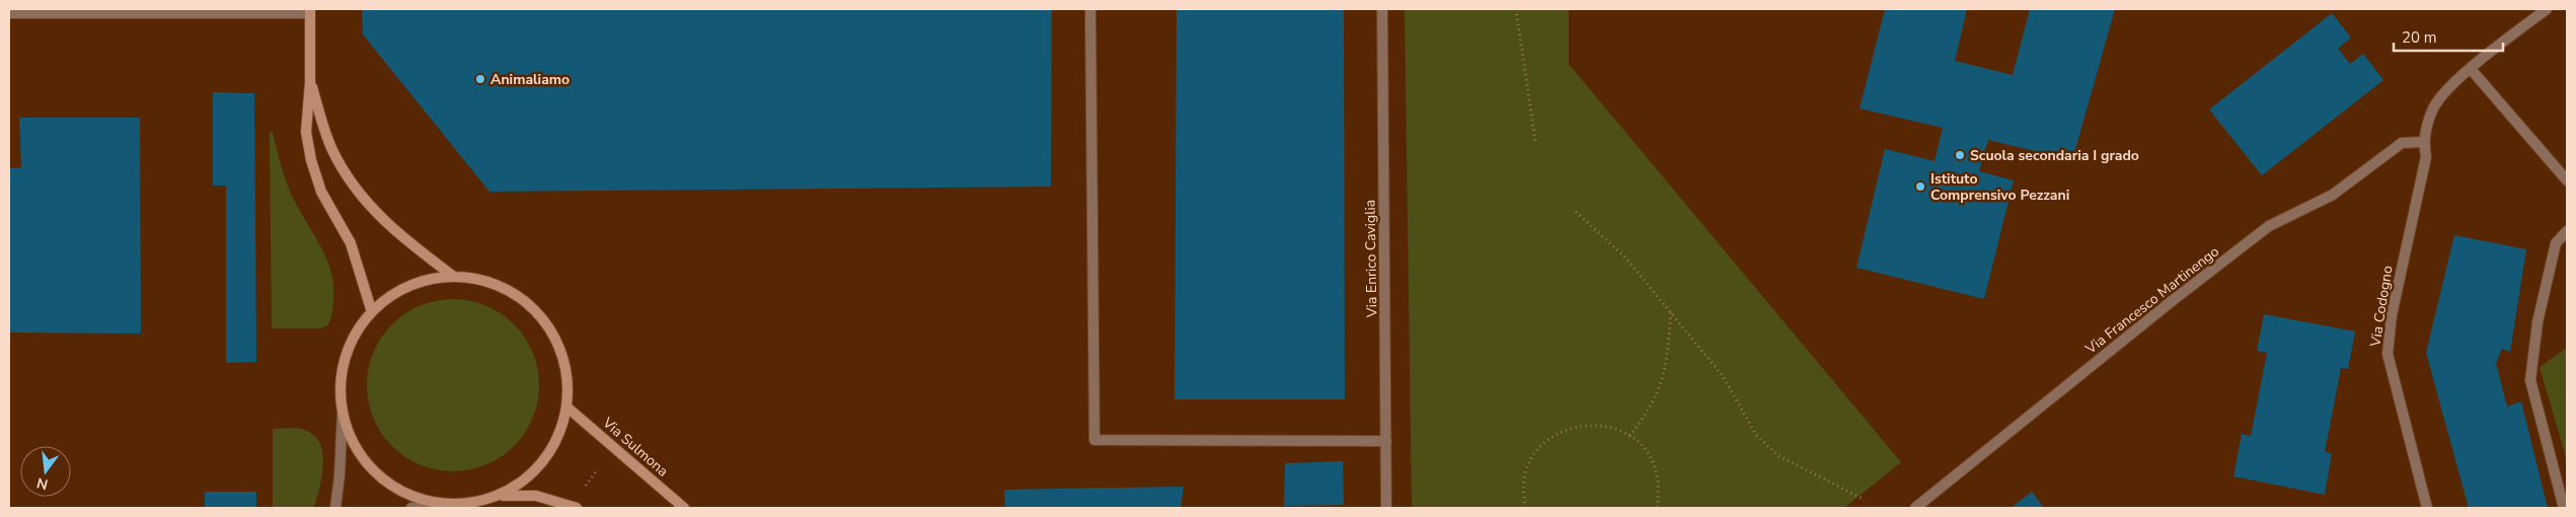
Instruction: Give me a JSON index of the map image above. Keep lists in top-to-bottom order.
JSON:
{
  "streets": {
    "street": [
      "Via Enrico Caviglia",
      "Via Francesco Martinengo",
      "Via Codogno",
      "Via Sulmona"
    ]
  },
  "crossings": [
    ["Via Francesco Martinengo", "Via Codogno"]
  ],
  "places": ["Animaliamo", "Scuola secondaria I grado", "Istituto Comprensivo Pezzani"],
  "scale_bar": "20 m",
  "north": "bottom"
}
